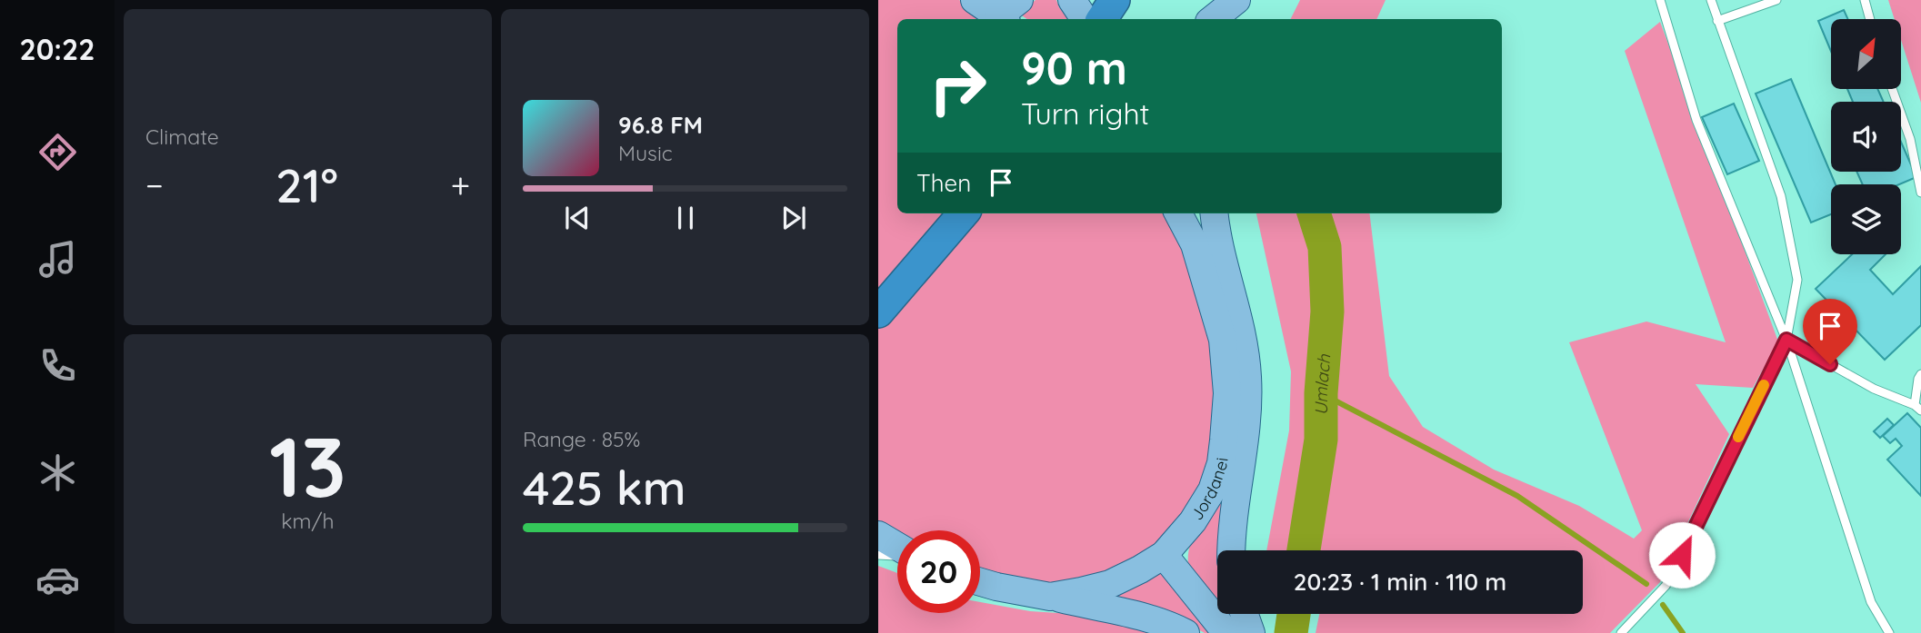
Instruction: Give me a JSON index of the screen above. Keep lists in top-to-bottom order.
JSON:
{
  "streets": {
    "main road": ["Jordanei"]
  },
  "water": ["Umlach"],
  "north": "top right",
  "page": {
    "tabs": "20:22",
    "tile": [
      "Climate",
      ["13", "km/h"],
      ["Range · 85%", "425 km"]
    ],
    "turn": ["90 m", "Turn right"],
    "song": ["96.8 FM", "Music"],
    "then": "Then",
    "heat": ["−", "21°", "+"],
    "limit": "20",
    "trip": "20:23 · 1 min · 110 m"
  }
}
